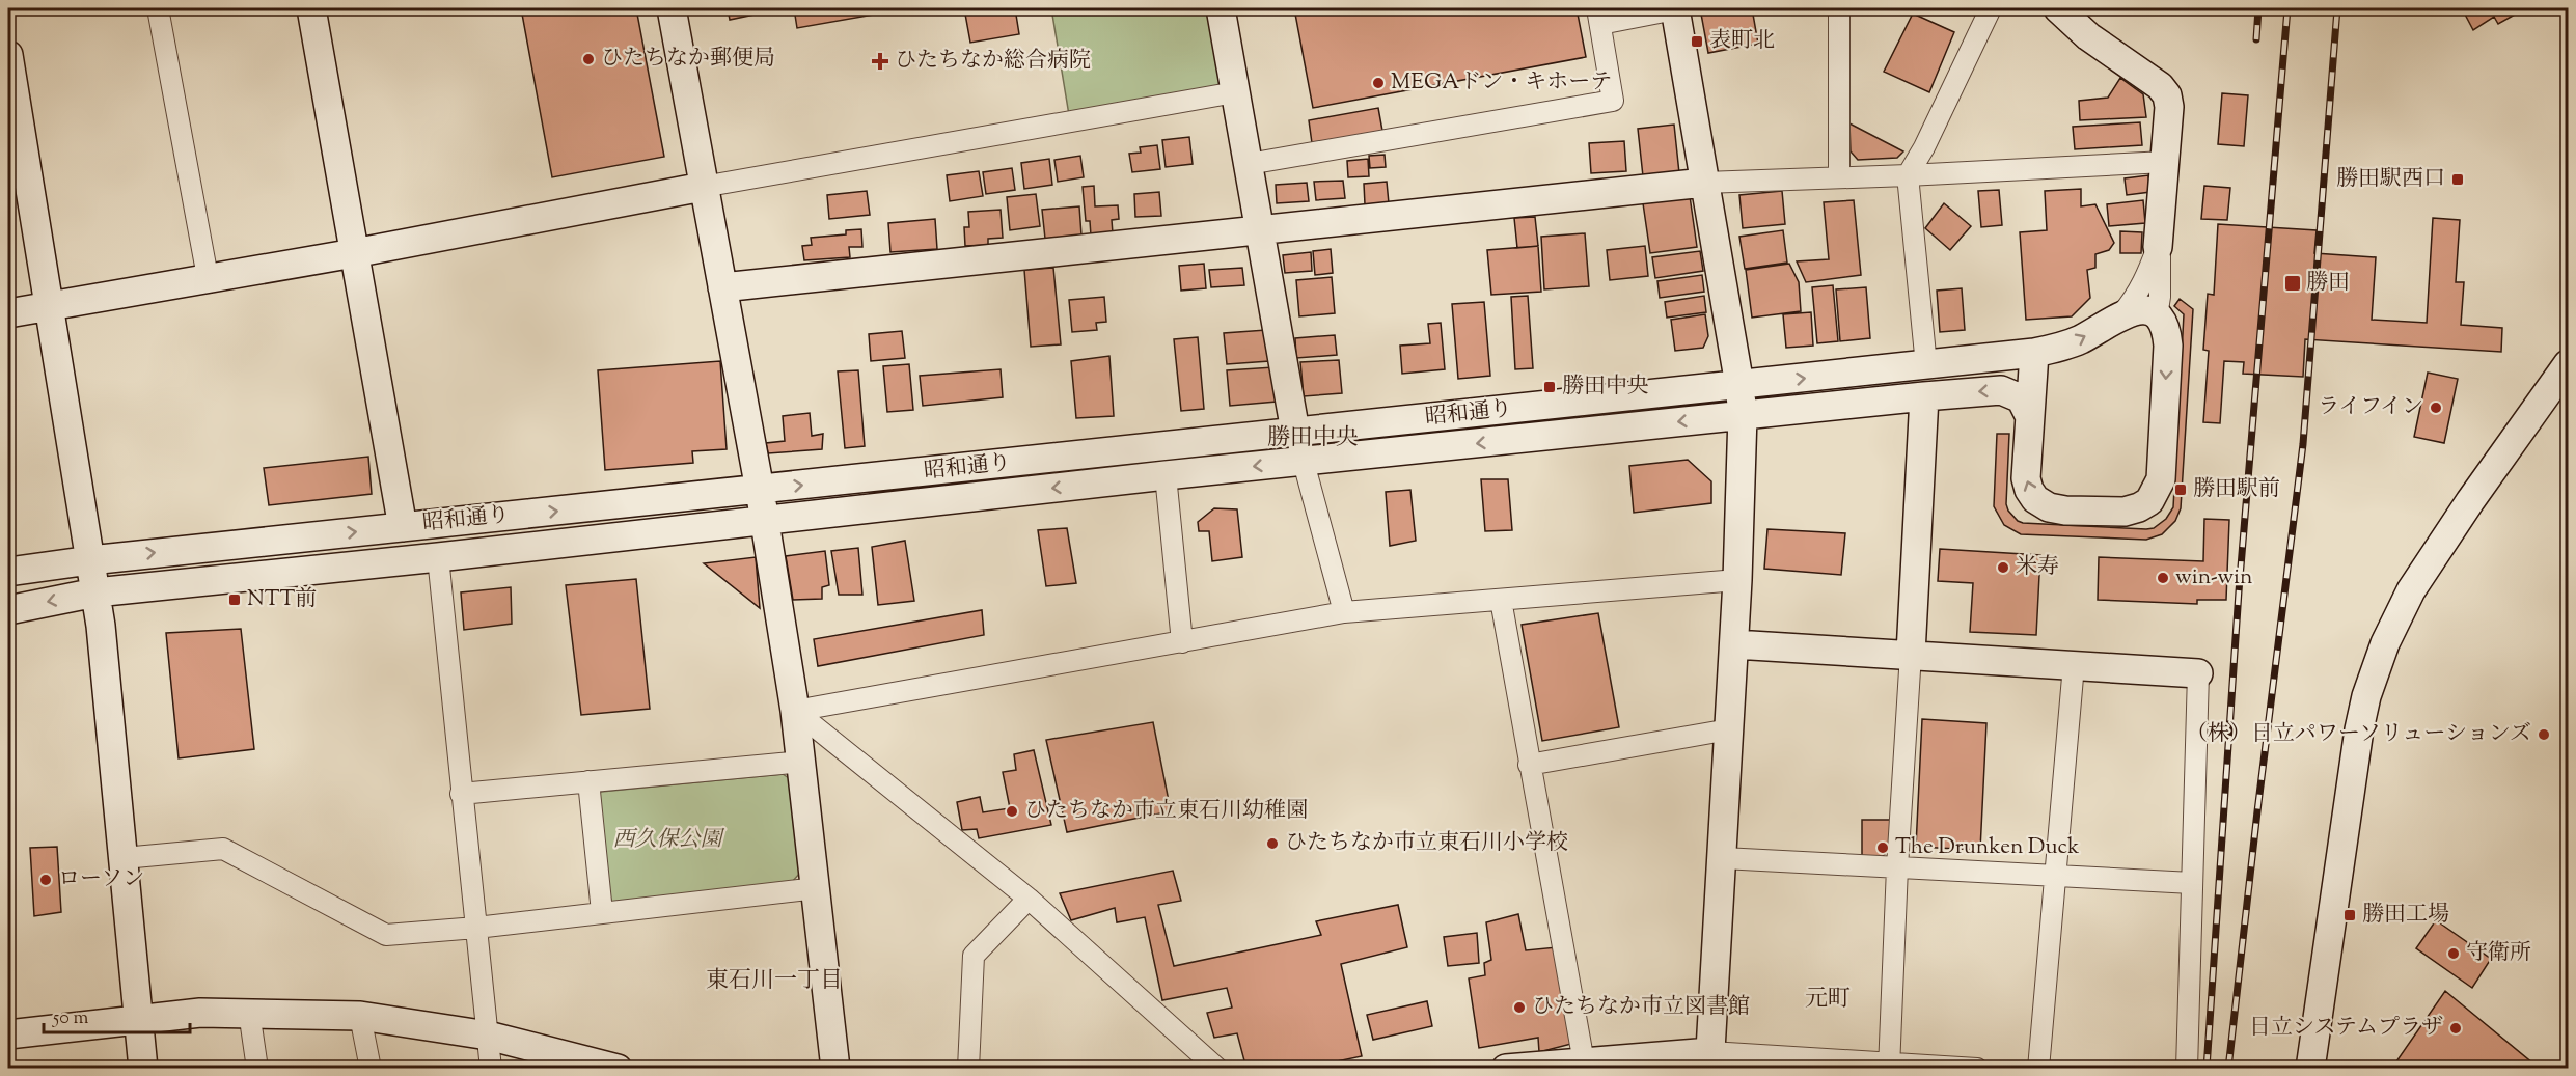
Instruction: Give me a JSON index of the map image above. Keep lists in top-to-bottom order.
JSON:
{
  "streets": {
    "street": ["昭和通り"]
  },
  "districts": ["勝田中央", "東石川一丁目", "元町"],
  "parks": ["西久保公園"],
  "places": {
    "transit": [
      "表町北",
      "勝田駅西口",
      "勝田",
      "勝田中央",
      "勝田駅前",
      "NTT前",
      "勝田工場"
    ],
    "other": [
      "ひたちなか郵便局",
      "MEGAドン・キホーテ",
      "ライフイン",
      "米寿",
      "win-win",
      "（株）日立パワーソリューションズ",
      "ひたちなか市立東石川幼稚園",
      "ひたちなか市立東石川小学校",
      "The Drunken Duck",
      "ローソン",
      "守衛所",
      "ひたちなか市立図書館",
      "日立システムプラザ"
    ],
    "health": ["ひたちなか総合病院"]
  },
  "scale_bar": "50 m"
}
